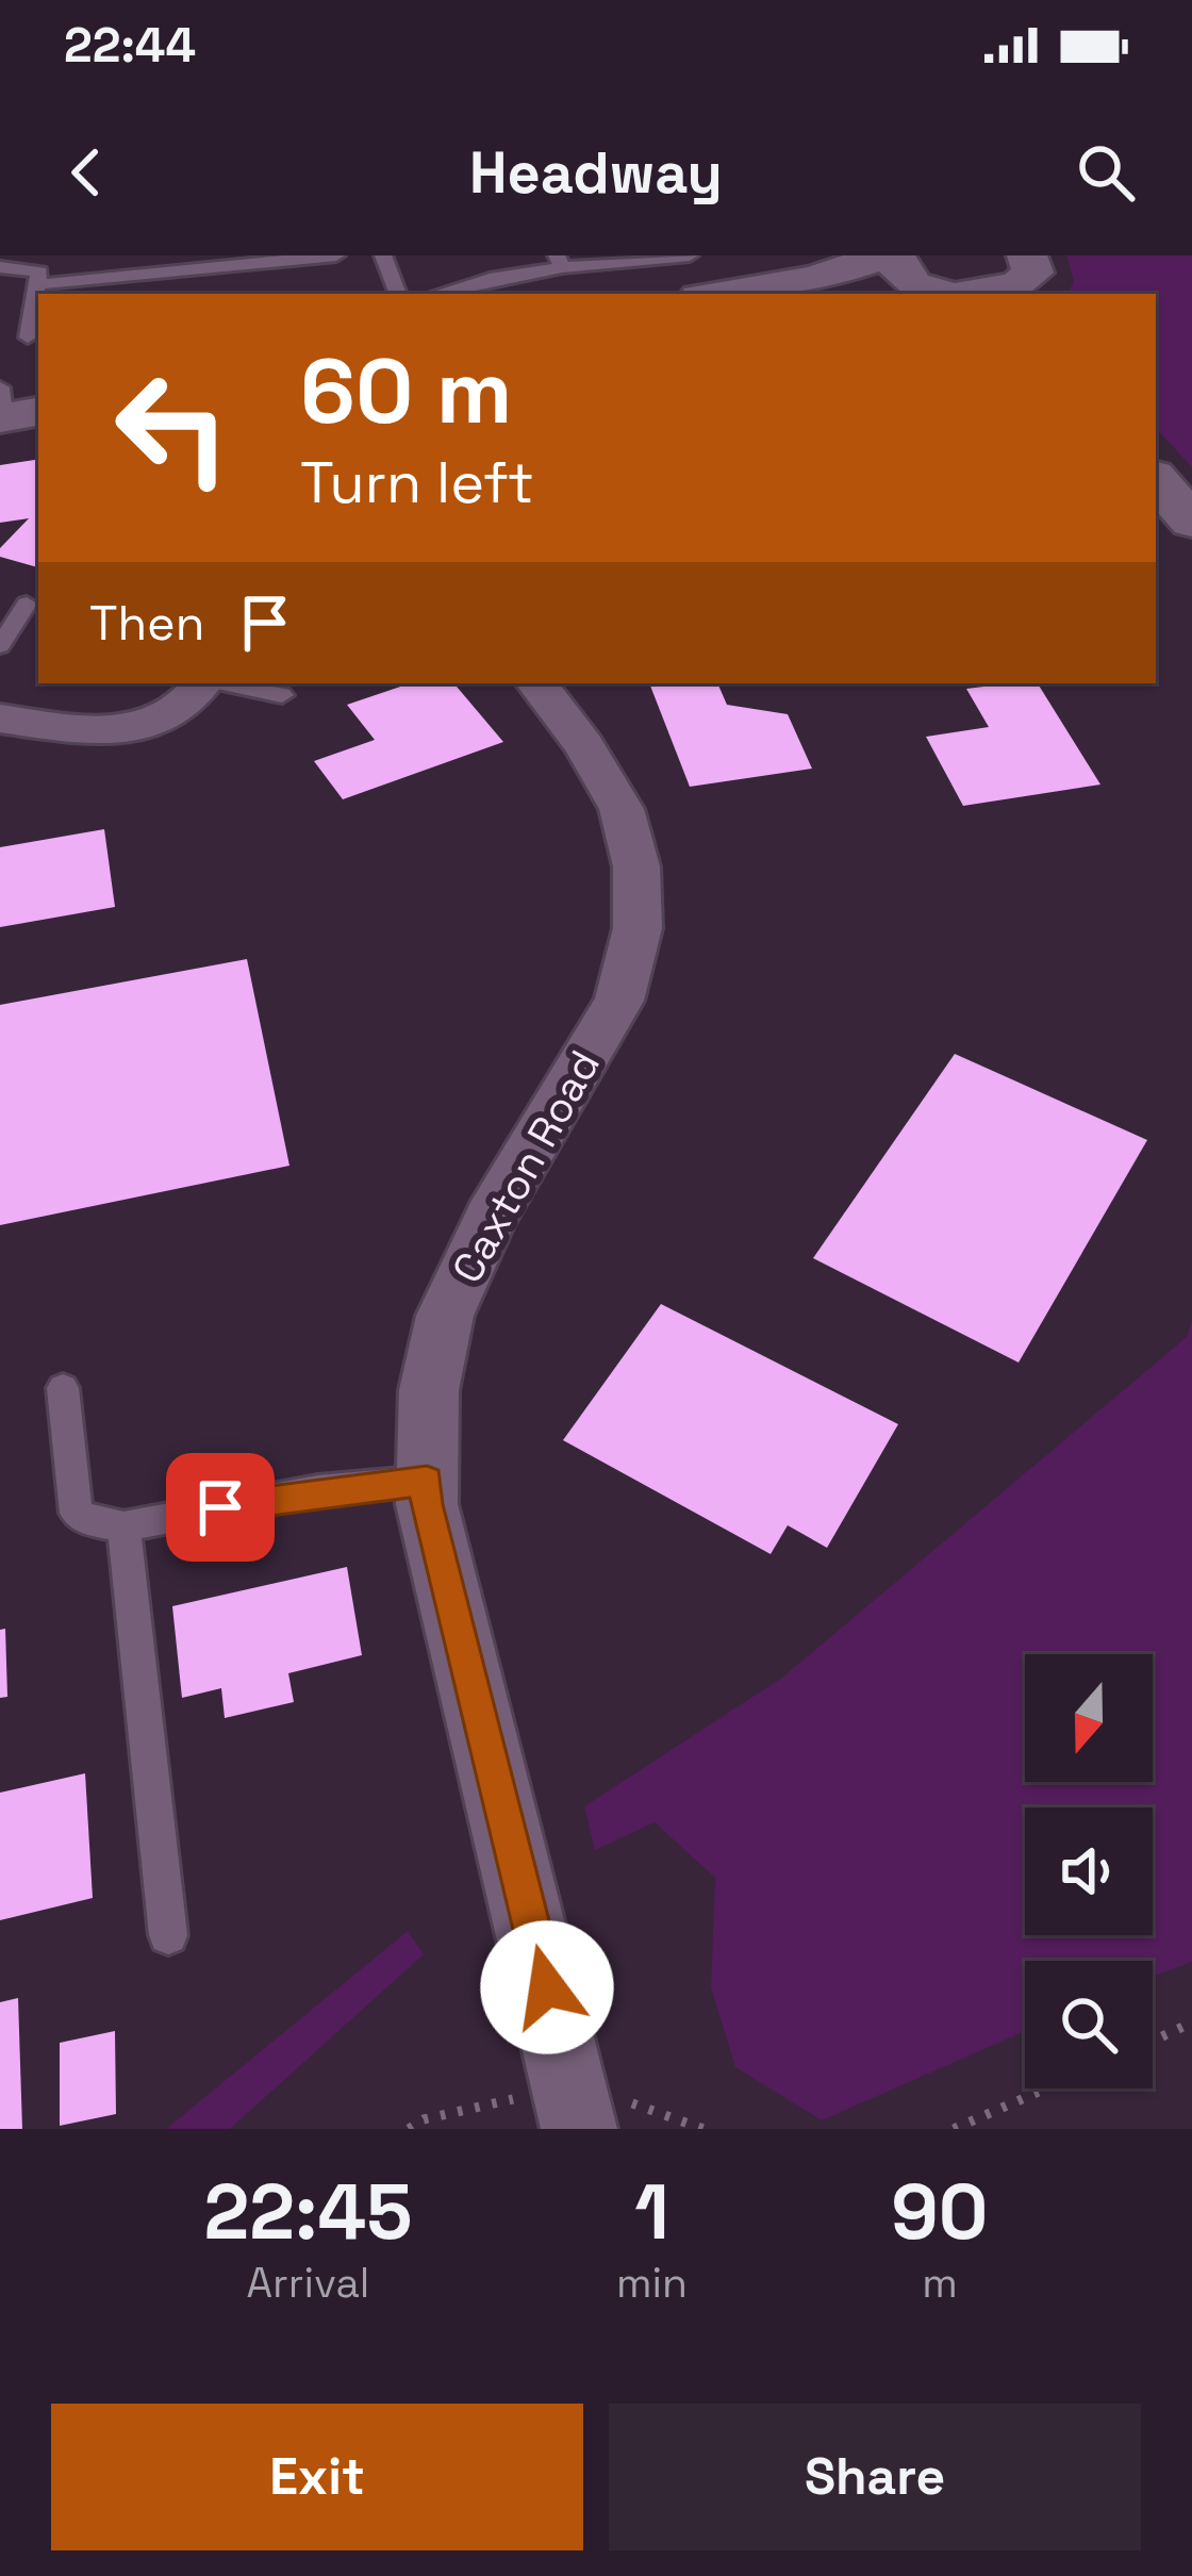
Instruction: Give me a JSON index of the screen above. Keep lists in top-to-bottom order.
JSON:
{
  "streets": {
    "street": ["Caxton Road"]
  },
  "north": "bottom",
  "page": {
    "status": "22:44",
    "header": "Headway",
    "turn": ["60 m", "Turn left"],
    "then": "Then",
    "eta": [
      "22:45",
      "Arrival",
      "1",
      "min",
      "90",
      "m"
    ],
    "buttons": ["Exit", "Share"]
  }
}
